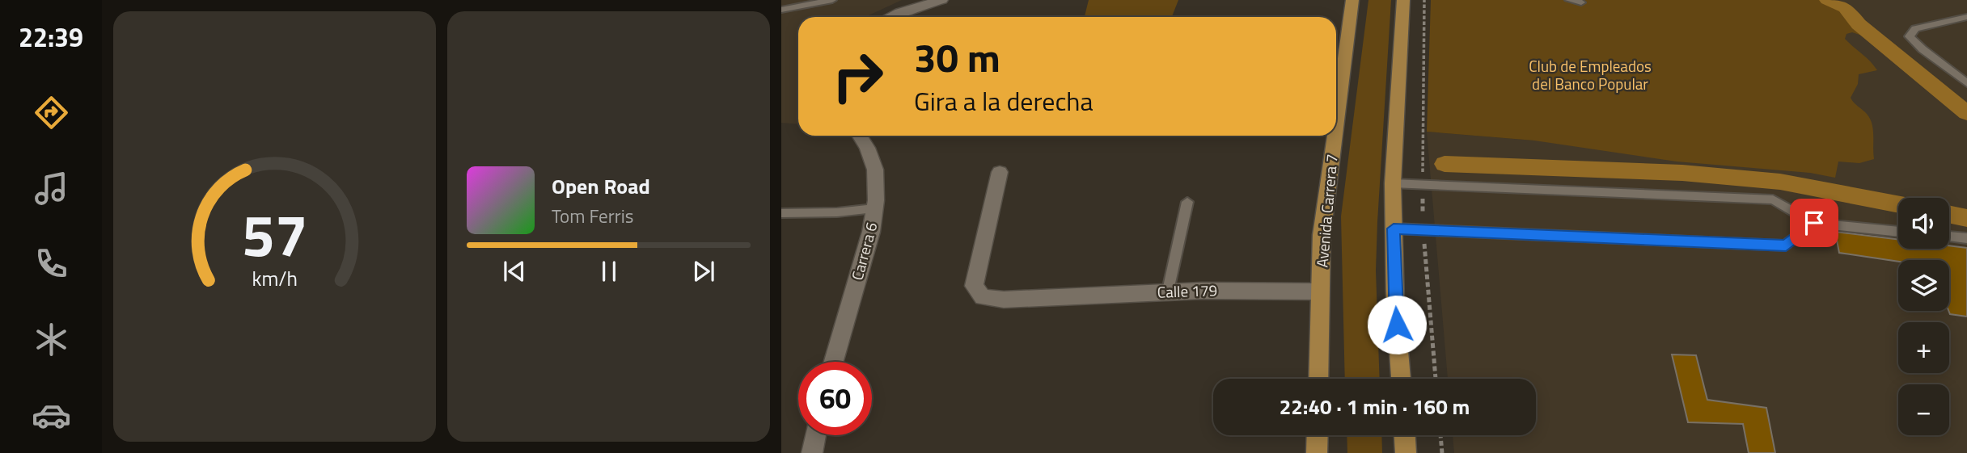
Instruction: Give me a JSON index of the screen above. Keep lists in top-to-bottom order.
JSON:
{
  "streets": {
    "main road": ["Avenida Carrera 7"],
    "street": ["Carrera 6", "Calle 179"]
  },
  "crossings": [
    ["Avenida Carrera 7", "Calle 179"]
  ],
  "parks": ["Club de Empleados del Banco Popular"],
  "page": {
    "tabs": "22:39",
    "turn": ["30 m", "Gira a la derecha"],
    "song": ["Open Road", "Tom Ferris"],
    "map_buttons": ["+", "−"],
    "limit": "60",
    "trip": "22:40 · 1 min · 160 m",
    "gauge": ["57", "km/h"]
  }
}
